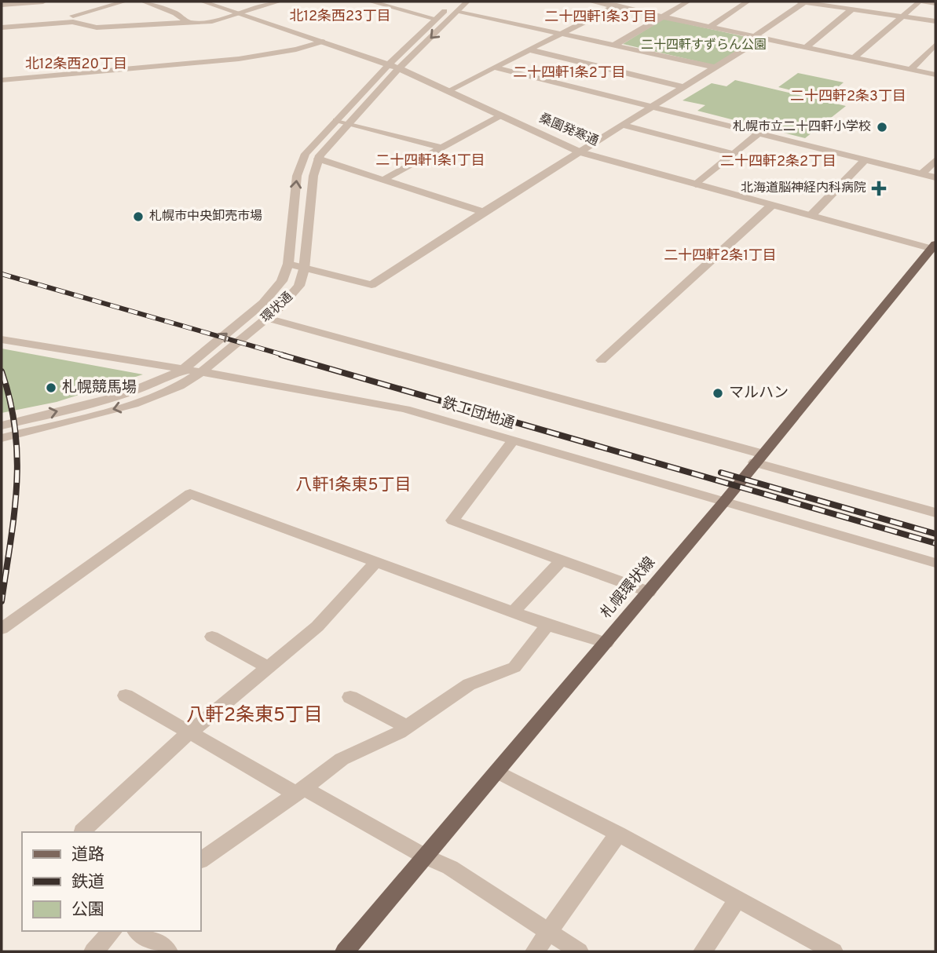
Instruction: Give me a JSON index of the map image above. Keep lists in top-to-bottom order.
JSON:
{
  "streets": {
    "main road": ["札幌環状線"],
    "street": ["桑園発寒通", "環状通", "鉄工団地通"]
  },
  "crossings": [
    ["桑園発寒通", "環状通"],
    ["桑園発寒通", "札幌環状線"],
    ["環状通", "鉄工団地通"],
    ["鉄工団地通", "札幌環状線"]
  ],
  "districts": [
    "北12条西23丁目",
    "二十四軒1条3丁目",
    "北12条西20丁目",
    "二十四軒1条2丁目",
    "二十四軒2条3丁目",
    "二十四軒1条1丁目",
    "二十四軒2条2丁目",
    "二十四軒2条1丁目",
    "八軒1条東5丁目",
    "八軒2条東5丁目"
  ],
  "parks": ["二十四軒すずらん公園"],
  "places": {
    "other": [
      "札幌市立二十四軒小学校",
      "札幌市中央卸売市場",
      "札幌競馬場",
      "マルハン"
    ],
    "health": ["北海道脳神経内科病院"]
  },
  "legend": ["道路", "鉄道", "公園"]
}
